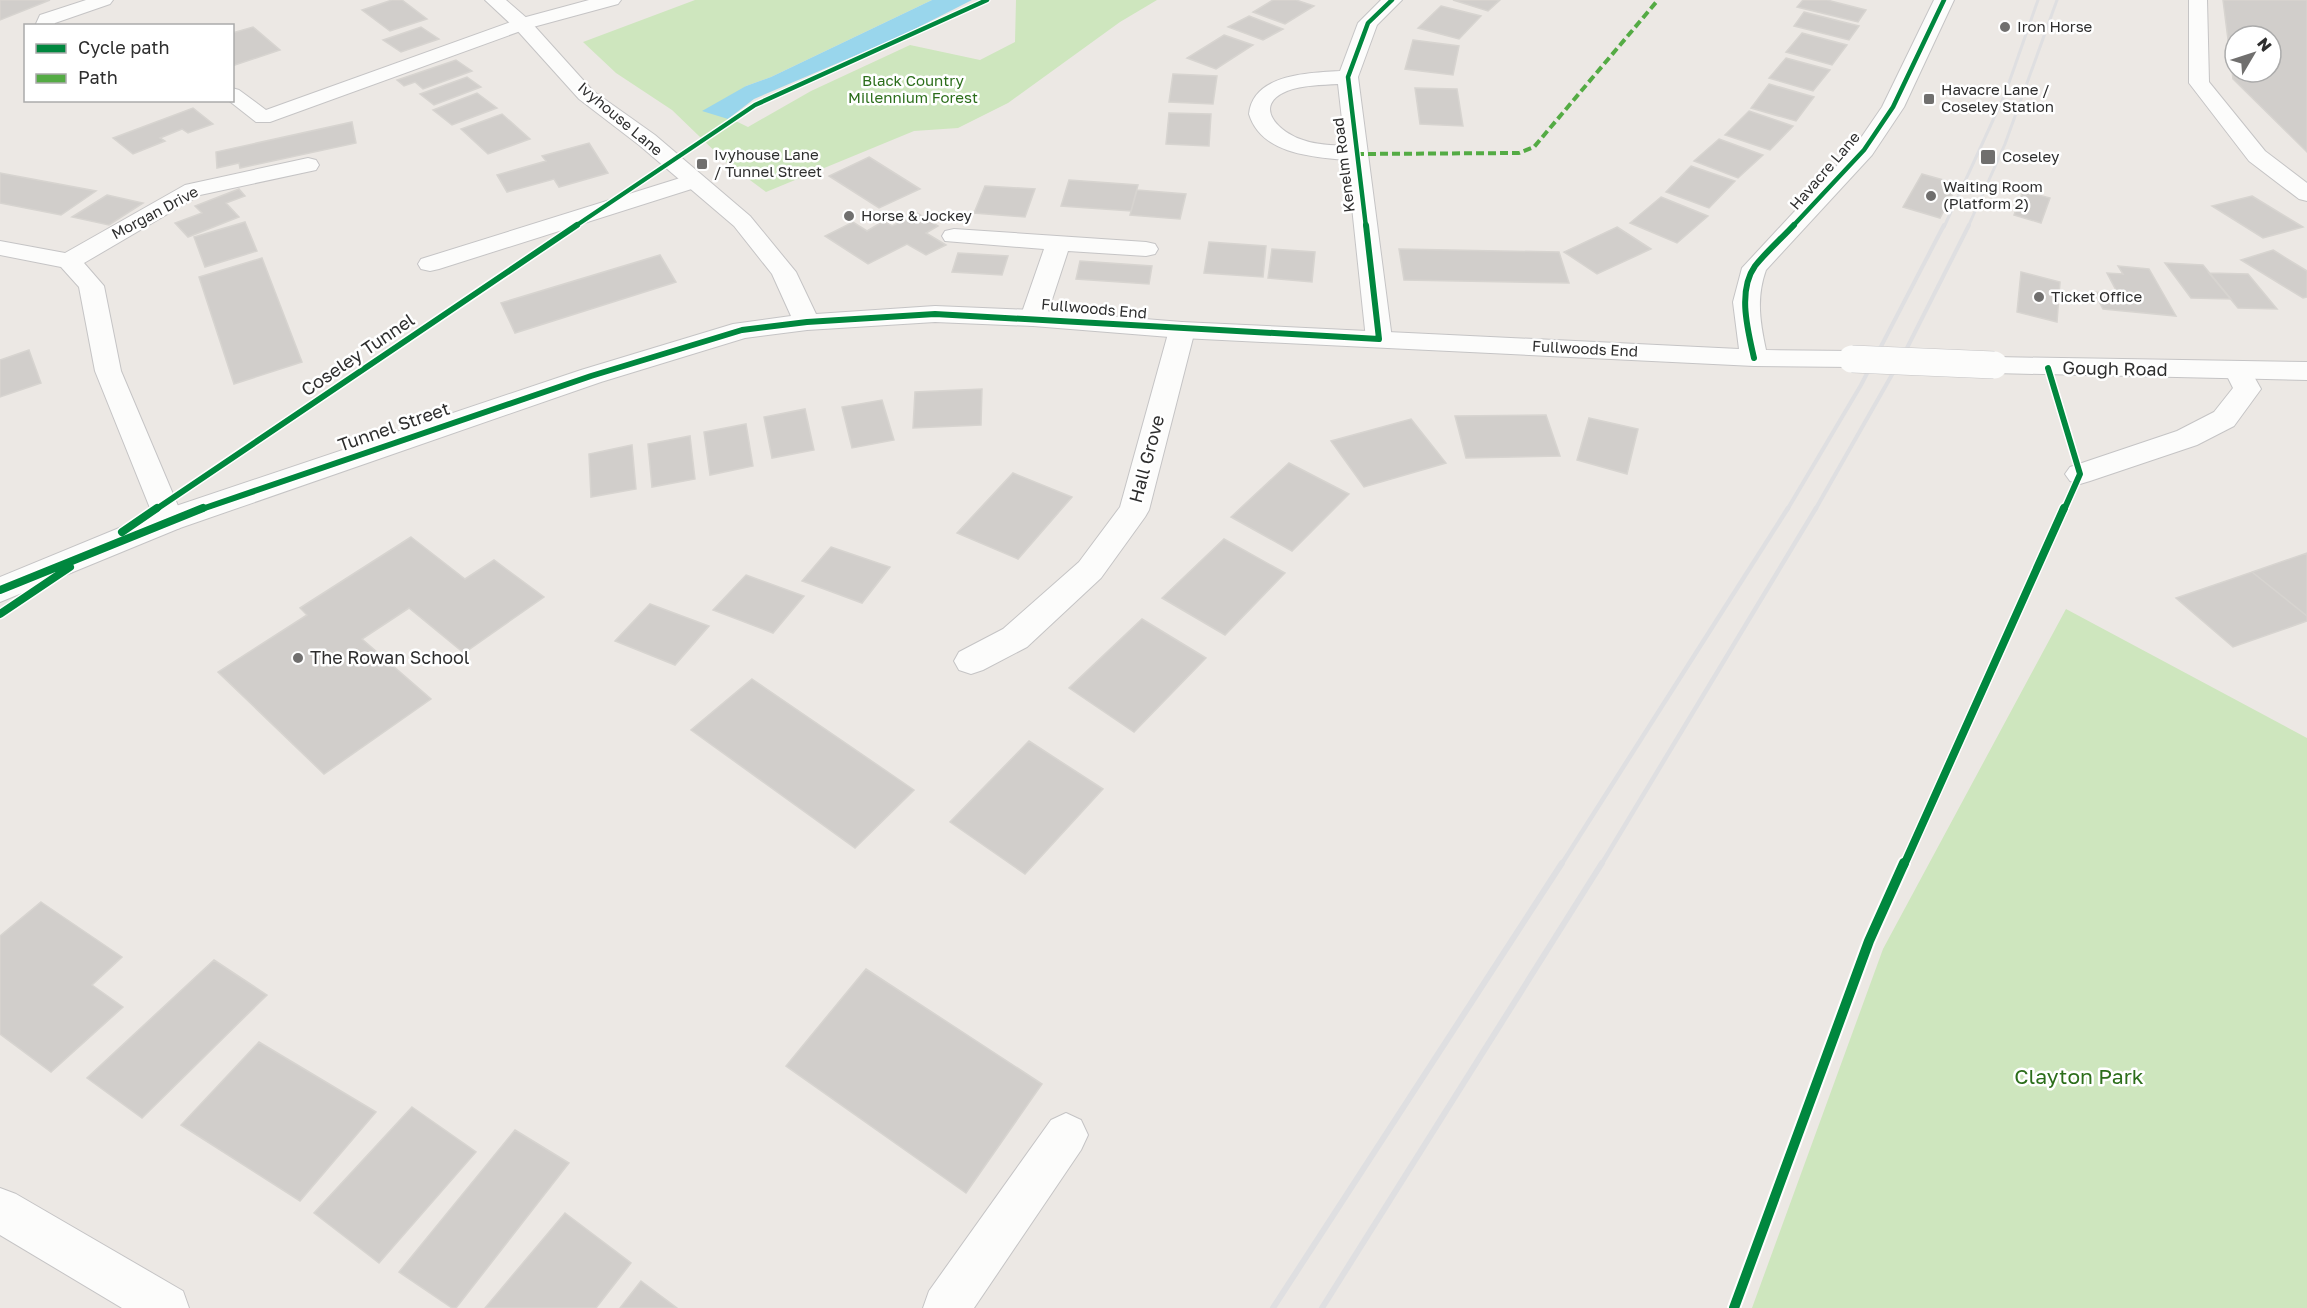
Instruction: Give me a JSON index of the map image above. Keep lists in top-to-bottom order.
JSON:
{
  "streets": {
    "street": [
      "Ivyhouse Lane",
      "Kenelm Road",
      "Havacre Lane",
      "Morgan Drive",
      "Fullwoods End",
      "Gough Road",
      "Tunnel Street",
      "Hall Grove"
    ],
    "cycle path": ["Coseley Tunnel"]
  },
  "crossings": [
    ["Ivyhouse Lane", "Fullwoods End"],
    ["Ivyhouse Lane", "Tunnel Street"],
    ["Kenelm Road", "Fullwoods End"],
    ["Havacre Lane", "Fullwoods End"],
    ["Havacre Lane", "Gough Road"],
    ["Fullwoods End", "Gough Road"],
    ["Fullwoods End", "Tunnel Street"],
    ["Fullwoods End", "Hall Grove"]
  ],
  "parks": ["Black Country Millennium Forest", "Clayton Park"],
  "places": {
    "other": [
      "Iron Horse",
      "Waiting Room (Platform 2)",
      "Horse & Jockey",
      "Ticket Office",
      "The Rowan School"
    ],
    "transit": ["Havacre Lane / Coseley Station", "Coseley", "Ivyhouse Lane / Tunnel Street"]
  },
  "legend": ["Cycle path", "Path"],
  "north": "top right"
}
